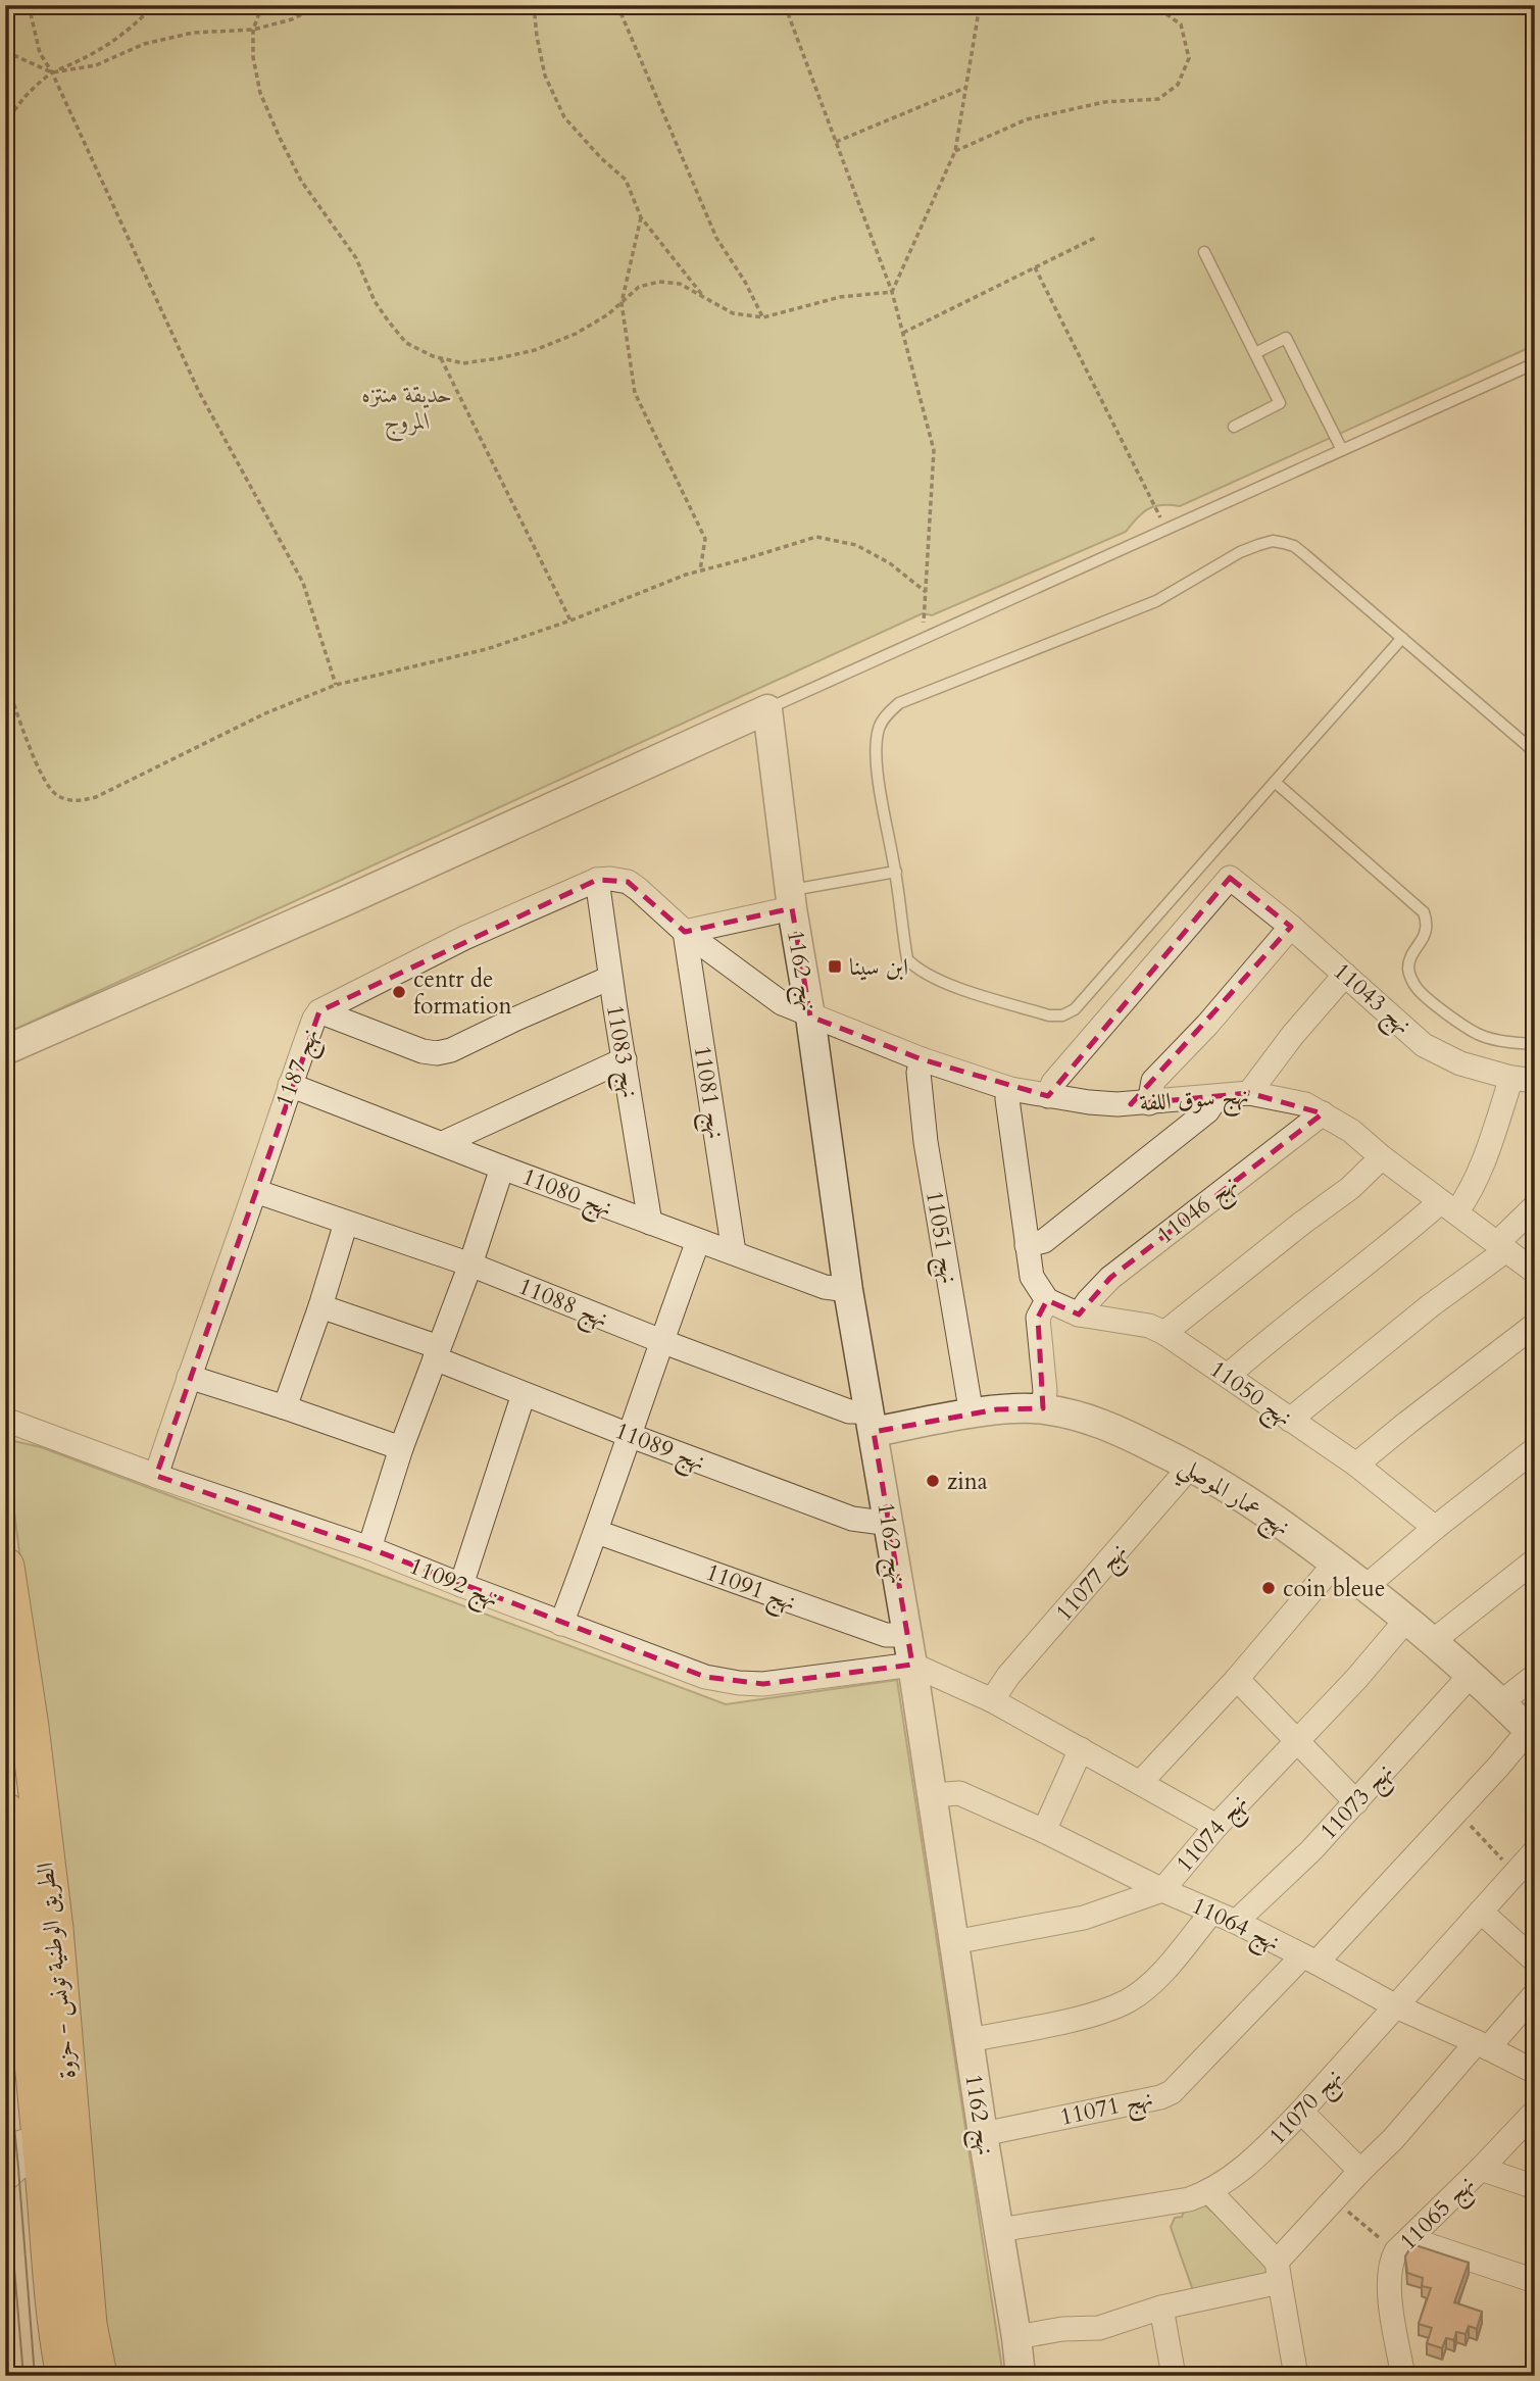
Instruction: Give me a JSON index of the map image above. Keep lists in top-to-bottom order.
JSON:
{
  "streets": {
    "highway": ["الطريق الوطنية تونس - حزوة"],
    "street": [
      "نهج 1162",
      "نهج 11043",
      "نهج 11083",
      "نهج 1187",
      "نهج 11081",
      "نهج سوق اللفة",
      "نهج 11080",
      "نهج 11046",
      "نهج 11051",
      "نهج 11088",
      "نهج 11050",
      "نهج 11089",
      "نهج عمار الموصلي",
      "نهج 11092",
      "نهج 11077",
      "نهج 11091",
      "نهج 11073",
      "نهج 11074",
      "نهج 11064",
      "نهج 11070",
      "نهج 11071",
      "نهج 11065"
    ]
  },
  "crossings": [
    ["نهج 1162", "نهج سوق اللفة"],
    ["نهج 1162", "نهج 11080"],
    ["نهج 1162", "نهج 11088"],
    ["نهج 1162", "نهج 11089"],
    ["نهج 1162", "نهج عمار الموصلي"],
    ["نهج 1162", "نهج 11092"],
    ["نهج 1162", "نهج 11091"],
    ["نهج 1162", "نهج 11074"],
    ["نهج 1162", "نهج 11064"],
    ["نهج 1162", "نهج 11070"],
    ["نهج 1162", "نهج 11071"],
    ["نهج 11043", "نهج سوق اللفة"],
    ["نهج 11083", "نهج 1187"],
    ["نهج 11083", "نهج 11080"],
    ["نهج 1187", "نهج 11080"],
    ["نهج 1187", "نهج 11088"],
    ["نهج 1187", "نهج 11092"],
    ["نهج 11081", "نهج 11080"],
    ["نهج سوق اللفة", "نهج 11046"],
    ["نهج سوق اللفة", "نهج 11051"],
    ["نهج 11046", "نهج 11050"],
    ["نهج 11051", "نهج عمار الموصلي"],
    ["نهج 11088", "نهج عمار الموصلي"],
    ["نهج عمار الموصلي", "نهج 11077"],
    ["نهج عمار الموصلي", "نهج 11073"],
    ["نهج عمار الموصلي", "نهج 11074"],
    ["نهج عمار الموصلي", "نهج 11071"],
    ["نهج 11073", "نهج 11064"],
    ["نهج 11074", "نهج 11064"],
    ["نهج 11064", "نهج 11070"],
    ["نهج 11064", "نهج 11071"]
  ],
  "parks": ["حديقة منتزه المروج"],
  "places": {
    "transit": ["ابن سينا"],
    "other": ["centr de formation", "zina", "coin bleue"]
  }
}
